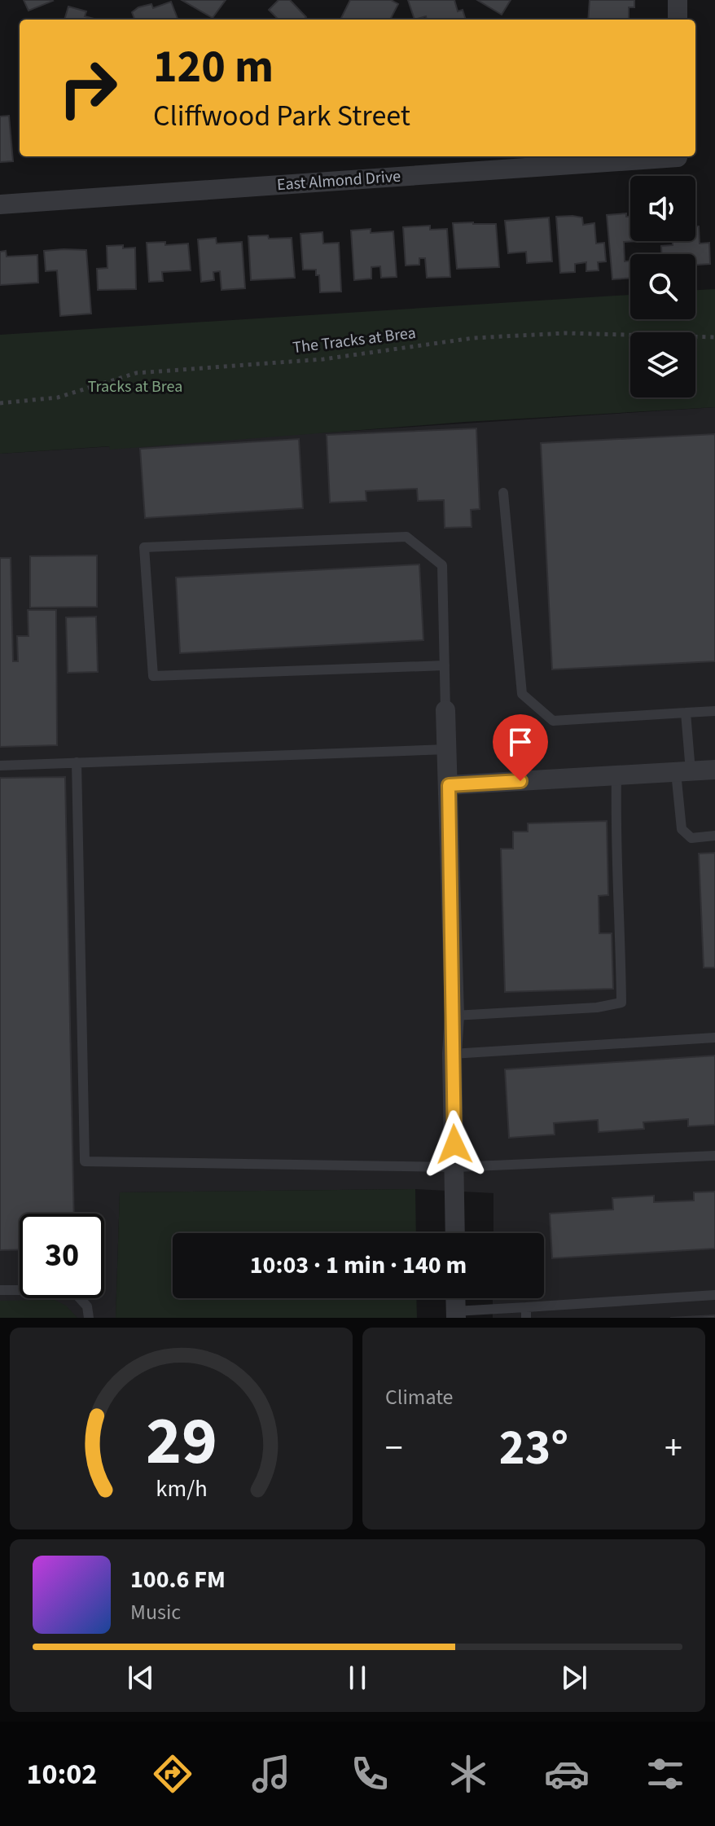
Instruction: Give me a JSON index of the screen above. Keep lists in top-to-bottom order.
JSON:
{
  "streets": {
    "street": ["East Almond Drive"],
    "path": ["The Tracks at Brea"]
  },
  "parks": ["Tracks at Brea"],
  "page": {
    "turn": ["120 m", "Cliffwood Park Street"],
    "limit": "30",
    "trip": "10:03 · 1 min · 140 m",
    "tile": "Climate",
    "heat": ["−", "23°", "+"],
    "song": ["100.6 FM", "Music"],
    "tabs": "10:02",
    "gauge": ["29", "km/h"]
  }
}
